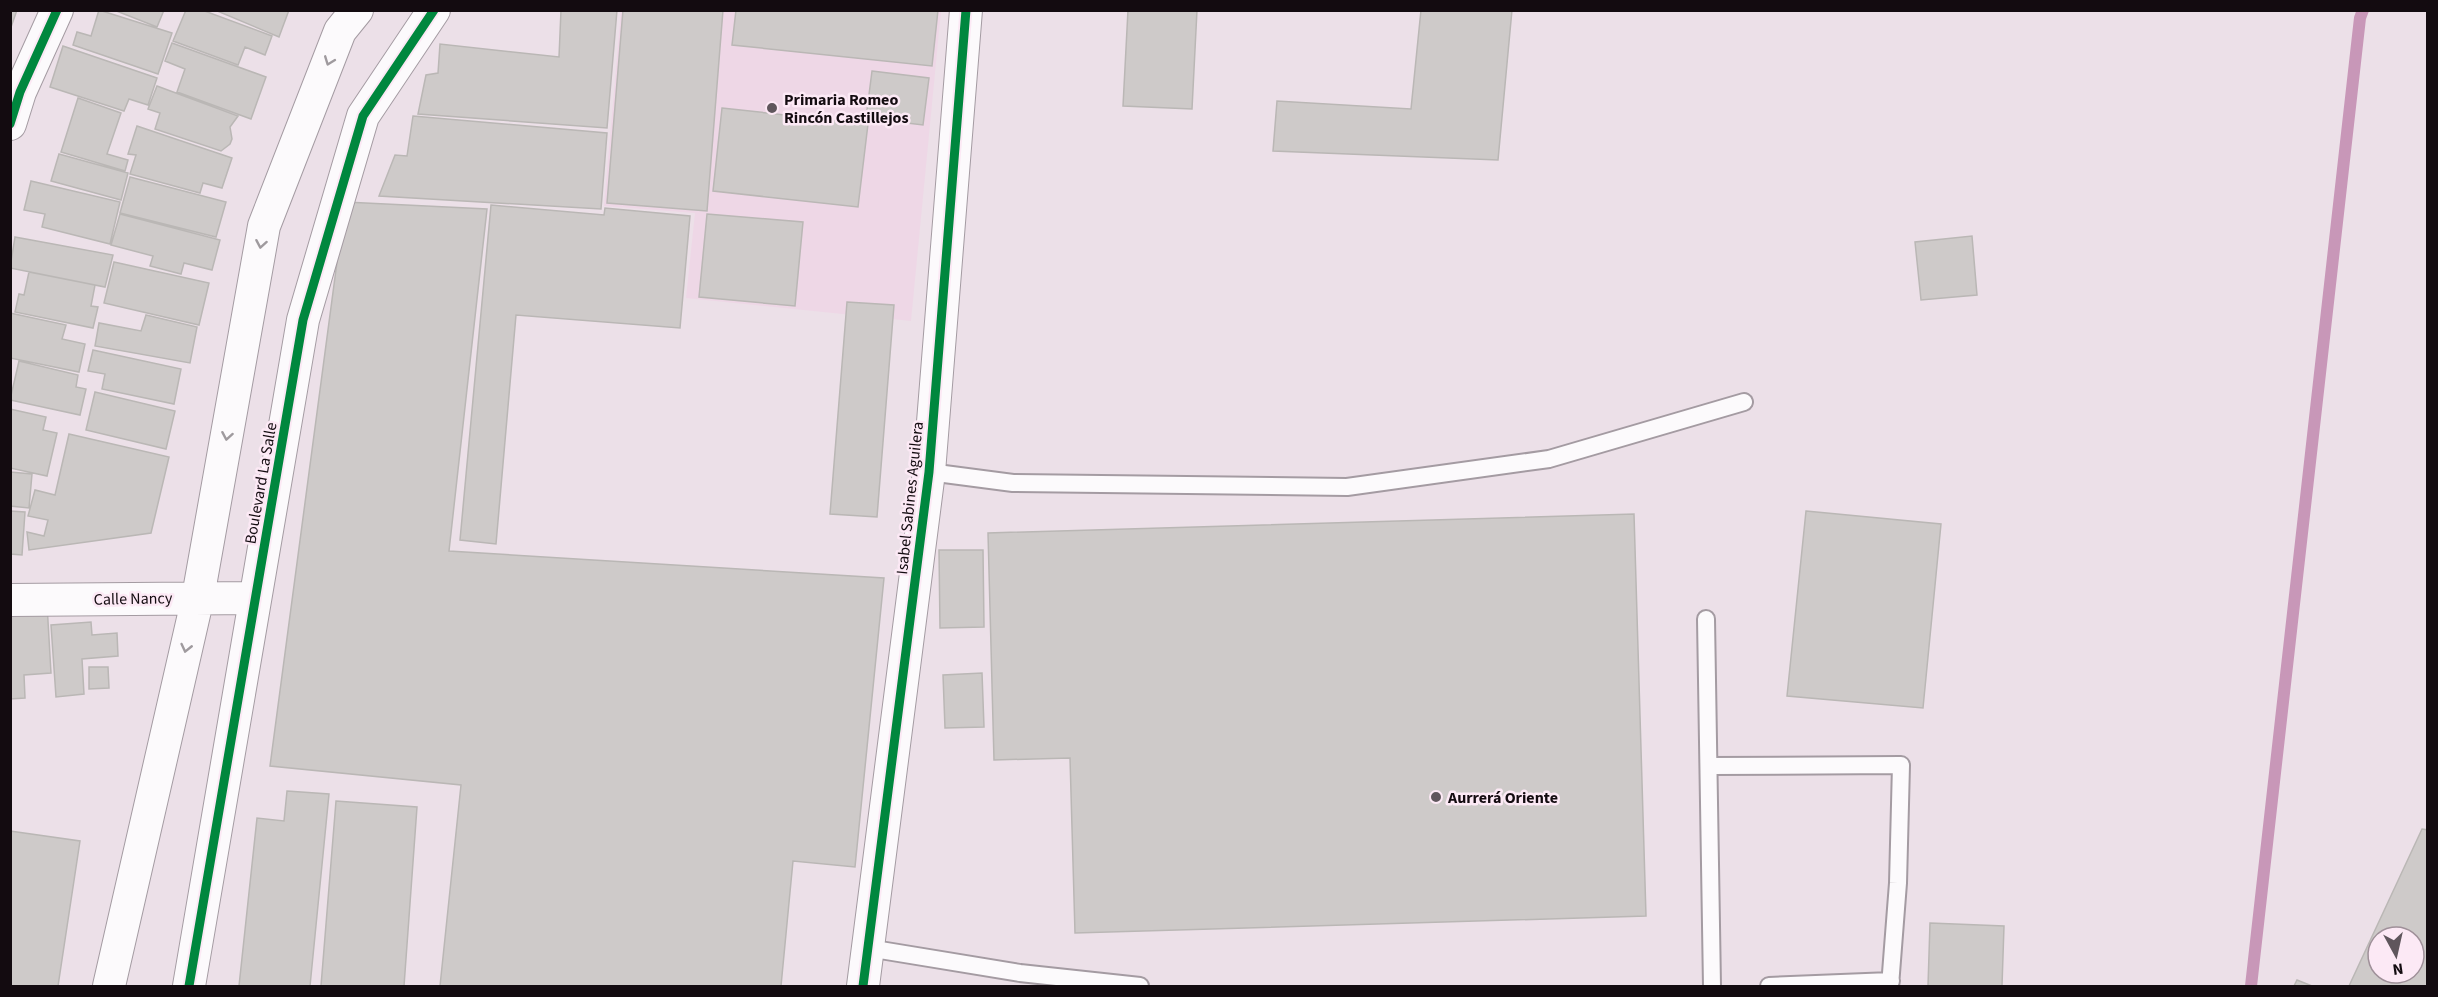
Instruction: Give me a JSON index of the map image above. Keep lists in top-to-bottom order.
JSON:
{
  "streets": {
    "street": ["Boulevard La Salle", "Isabel Sabines Aguilera", "Calle Nancy"]
  },
  "crossings": [
    ["Boulevard La Salle", "Calle Nancy"]
  ],
  "places": ["Primaria Romeo Rincón Castillejos", "Aurrerá Oriente"],
  "north": "bottom"
}
